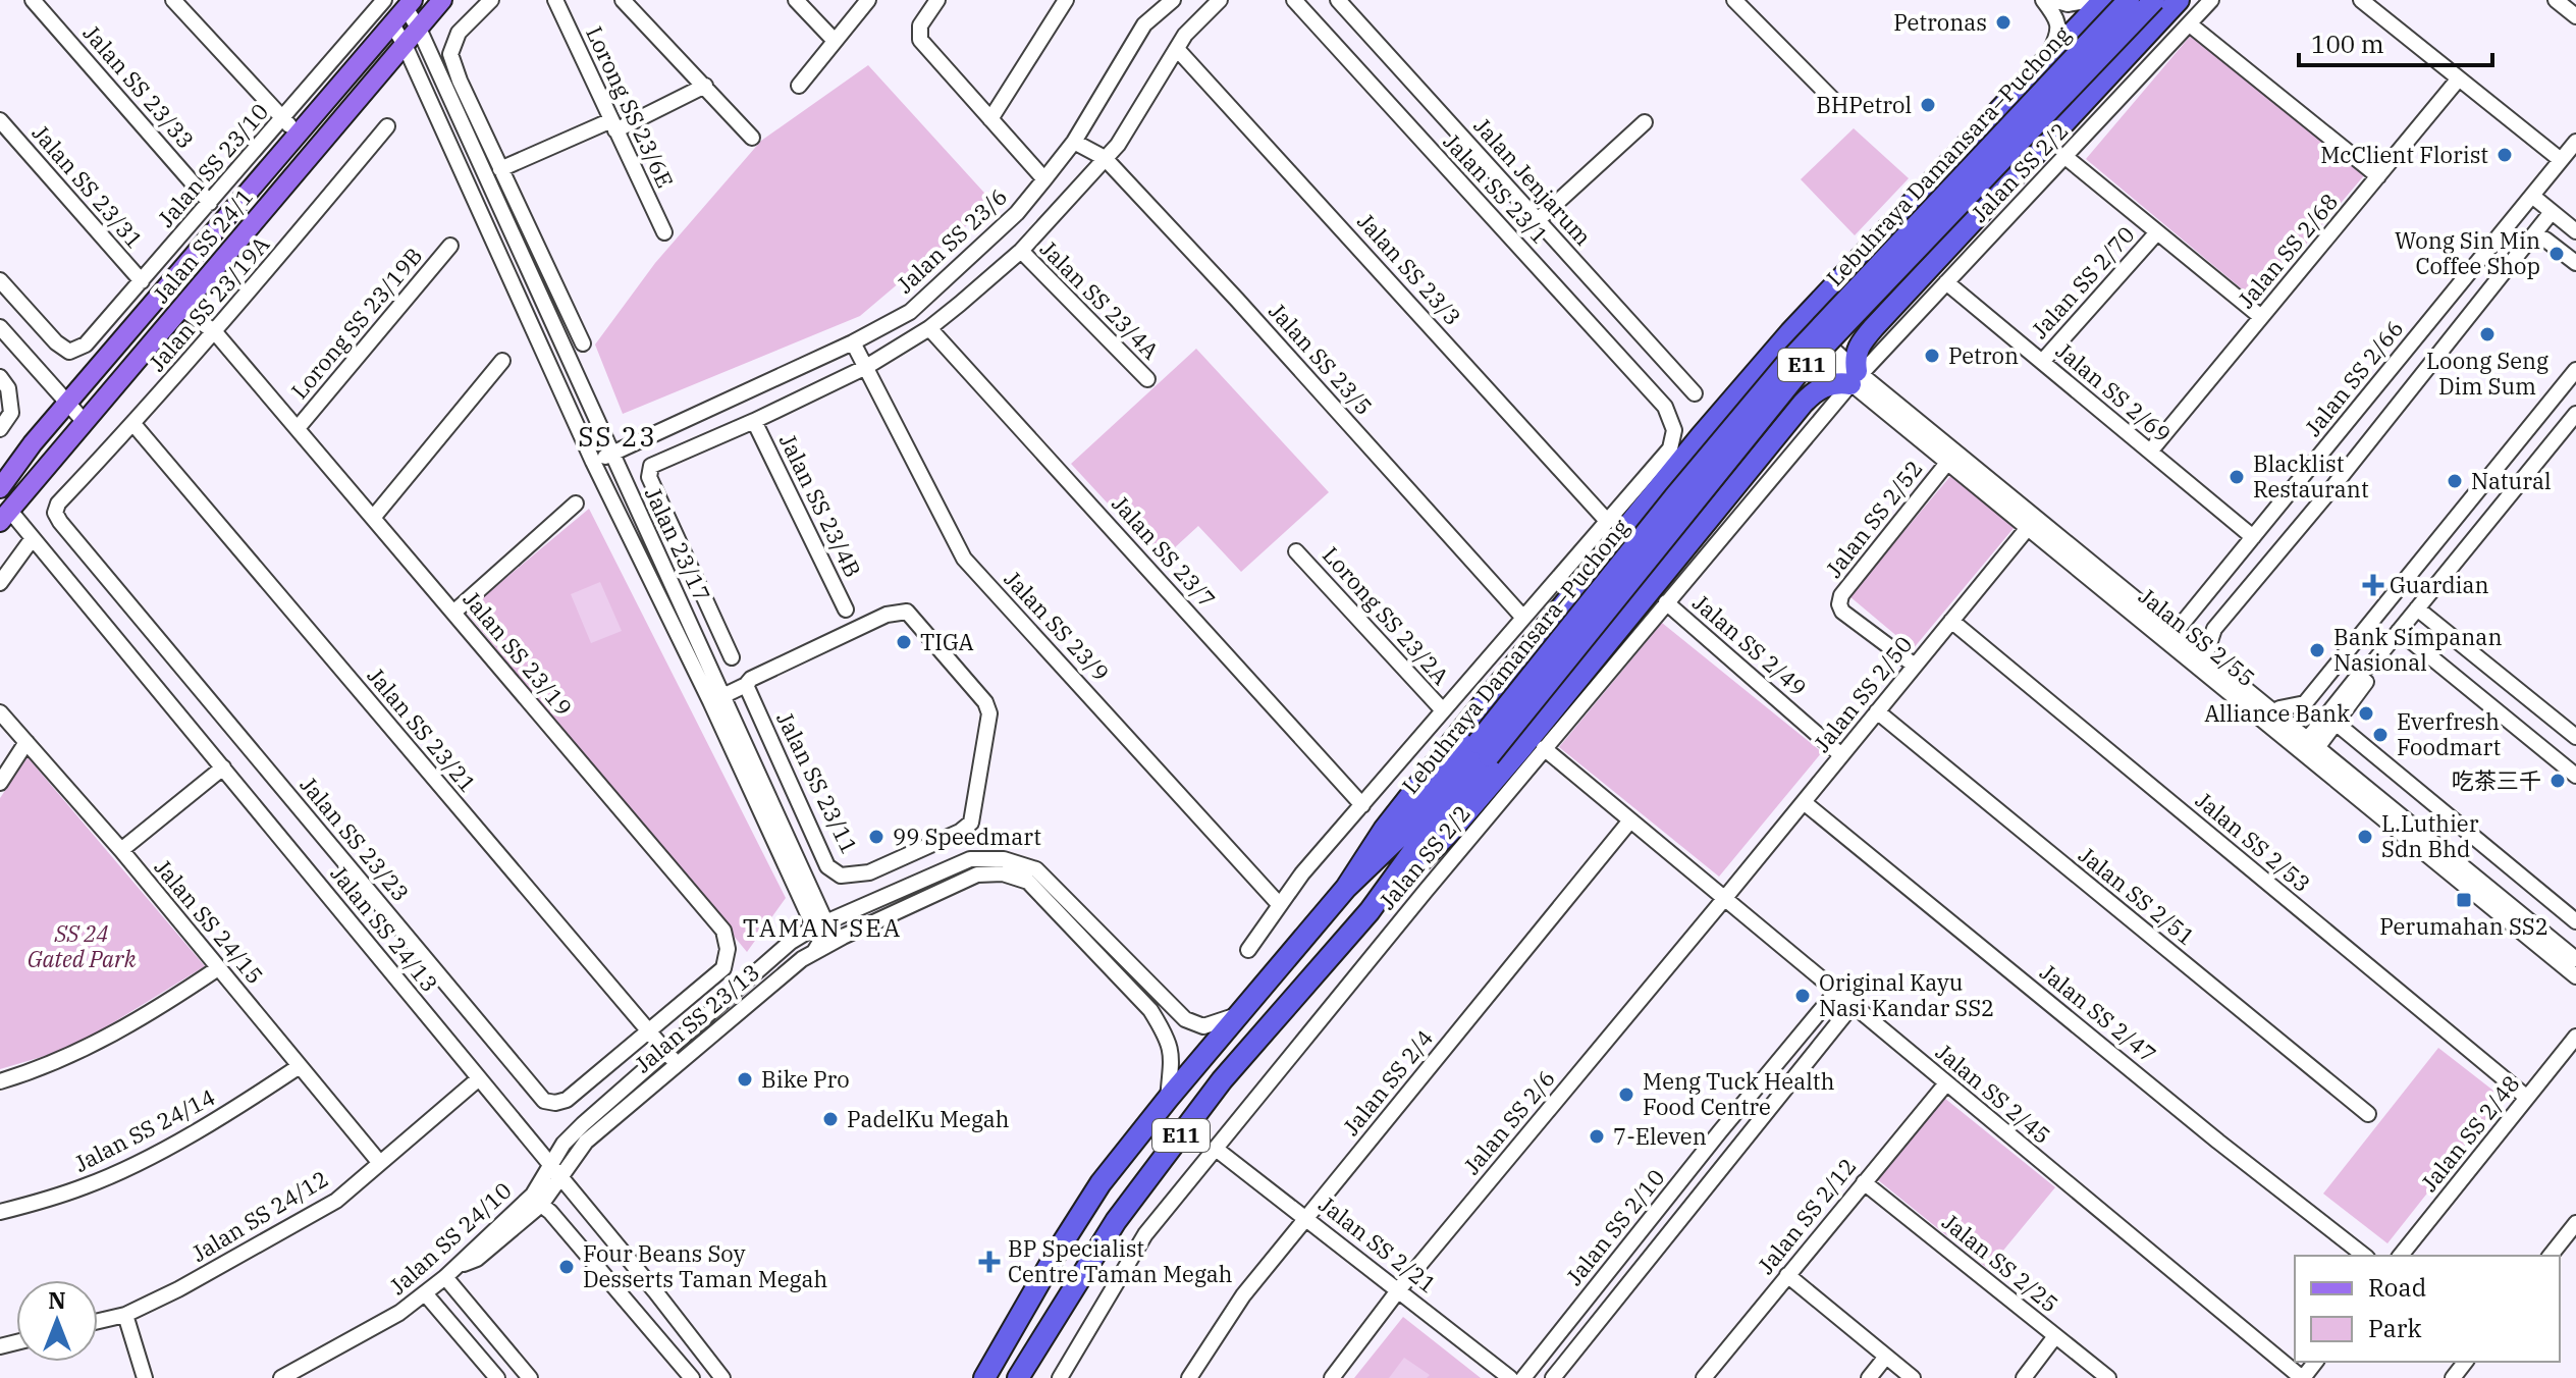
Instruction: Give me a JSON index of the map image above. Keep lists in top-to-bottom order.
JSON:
{
  "streets": {
    "highway": ["Lebuhraya Damansara–Puchong", "E11"],
    "main road": ["Jalan SS 24/1"],
    "street": [
      "Jalan SS 23/33",
      "Lorong SS 23/6E",
      "Jalan SS 23/10",
      "Jalan SS 2/2",
      "Jalan Jenjarum",
      "Jalan SS 23/31",
      "Jalan SS 23/1",
      "Jalan SS 23/6",
      "Jalan SS 2/68",
      "Jalan SS 23/3",
      "Jalan SS 2/70",
      "Jalan SS 23/4A",
      "Jalan SS 23/19A",
      "Lorong SS 23/19B",
      "Jalan SS 23/5",
      "Jalan SS 2/66",
      "Jalan SS 2/69",
      "Jalan SS 23/4B",
      "Jalan SS 2/52",
      "Jalan 23/17",
      "Jalan SS 23/7",
      "Lorong SS 23/2A",
      "Jalan SS 23/9",
      "Jalan SS 2/55",
      "Jalan SS 2/49",
      "Jalan SS 23/19",
      "Jalan SS 2/50",
      "Jalan SS 23/21",
      "Jalan SS 23/11",
      "Jalan SS 23/23",
      "Jalan SS 2/53",
      "Jalan SS 2/51",
      "Jalan SS 24/15",
      "Jalan SS 24/13",
      "Jalan SS 2/47",
      "Jalan SS 23/13",
      "Jalan SS 2/4",
      "Jalan SS 2/45",
      "Jalan SS 2/6",
      "Jalan SS 24/14",
      "Jalan SS 2/48",
      "Jalan SS 24/12",
      "Jalan SS 2/12",
      "Jalan SS 2/10",
      "Jalan SS 24/10",
      "Jalan SS 2/21",
      "Jalan SS 2/25"
    ]
  },
  "crossings": [
    ["Jalan SS 23/33", "Jalan SS 23/10"],
    ["Lebuhraya Damansara–Puchong", "Jalan SS 23/13"],
    ["Jalan SS 23/10", "Jalan SS 23/31"],
    ["Jalan SS 2/2", "Jalan SS 2/69"],
    ["Jalan SS 2/2", "Jalan SS 2/55"],
    ["Jalan SS 2/2", "Jalan SS 2/49"],
    ["Jalan SS 2/2", "Jalan SS 2/45"],
    ["Jalan SS 2/2", "Jalan SS 2/21"],
    ["Jalan SS 23/1", "Jalan SS 23/3"],
    ["Jalan SS 23/6", "Jalan SS 23/5"],
    ["Jalan SS 23/6", "Jalan 23/17"],
    ["Jalan SS 23/6", "Jalan SS 23/9"],
    ["Jalan SS 24/1", "Jalan 23/17"],
    ["Jalan SS 24/1", "Jalan SS 23/19"],
    ["Jalan SS 24/1", "Jalan SS 24/13"],
    ["Jalan SS 2/68", "Jalan SS 2/69"],
    ["Jalan SS 2/70", "Jalan SS 2/69"],
    ["Jalan SS 23/19A", "Jalan SS 23/19"],
    ["Jalan SS 23/19A", "Jalan SS 23/21"],
    ["Jalan SS 23/19A", "Jalan SS 23/23"],
    ["Lorong SS 23/19B", "Jalan SS 23/19"],
    ["Jalan SS 2/66", "Jalan SS 2/69"],
    ["Jalan SS 2/66", "Jalan SS 2/55"],
    ["Jalan SS 2/52", "Jalan SS 2/55"],
    ["Jalan SS 2/52", "Jalan SS 2/50"],
    ["Jalan 23/17", "Jalan SS 23/11"],
    ["Jalan 23/17", "Jalan SS 23/13"],
    ["Jalan SS 2/55", "Jalan SS 2/50"],
    ["Jalan SS 2/49", "Jalan SS 2/50"],
    ["Jalan SS 23/19", "Jalan SS 23/21"],
    ["Jalan SS 23/19", "Jalan SS 23/23"],
    ["Jalan SS 2/50", "Jalan SS 2/53"],
    ["Jalan SS 2/50", "Jalan SS 2/51"],
    ["Jalan SS 2/50", "Jalan SS 2/47"],
    ["Jalan SS 2/50", "Jalan SS 2/45"],
    ["Jalan SS 2/50", "Jalan SS 2/6"],
    ["Jalan SS 23/21", "Jalan SS 23/23"],
    ["Jalan SS 23/21", "Jalan SS 23/13"],
    ["Jalan SS 2/53", "Jalan SS 2/48"],
    ["Jalan SS 24/15", "Jalan SS 24/14"],
    ["Jalan SS 24/15", "Jalan SS 24/12"],
    ["Jalan SS 24/13", "Jalan SS 23/13"],
    ["Jalan SS 24/13", "Jalan SS 24/12"],
    ["Jalan SS 24/13", "Jalan SS 24/10"],
    ["Jalan SS 23/13", "Jalan SS 24/10"],
    ["Jalan SS 2/4", "Jalan SS 2/45"],
    ["Jalan SS 2/4", "Jalan SS 2/21"],
    ["Jalan SS 2/45", "Jalan SS 2/6"],
    ["Jalan SS 2/45", "Jalan SS 2/12"],
    ["Jalan SS 2/45", "Jalan SS 2/10"],
    ["Jalan SS 2/6", "Jalan SS 2/21"],
    ["Jalan SS 2/12", "Jalan SS 2/25"]
  ],
  "districts": ["SS 23", "TAMAN SEA"],
  "parks": ["SS 24 Gated Park"],
  "places": {
    "other": [
      "Petronas",
      "BHPetrol",
      "McClient Florist",
      "Wong Sin Min Coffee Shop",
      "Loong Seng Dim Sum",
      "Petron",
      "Blacklist Restaurant",
      "Natural",
      "TIGA",
      "Bank Simpanan Nasional",
      "Alliance Bank",
      "Everfresh Foodmart",
      "吃茶三千",
      "99 Speedmart",
      "L.Luthier Sdn Bhd",
      "Original Kayu Nasi Kandar SS2",
      "Bike Pro",
      "Meng Tuck Health Food Centre",
      "PadelKu Megah",
      "7-Eleven",
      "Four Beans Soy Desserts Taman Megah"
    ],
    "health": ["Guardian", "BP Specialist Centre Taman Megah"],
    "transit": ["Perumahan SS2"]
  },
  "legend": ["Road", "Park"],
  "scale_bar": "100 m",
  "north": "top"
}
